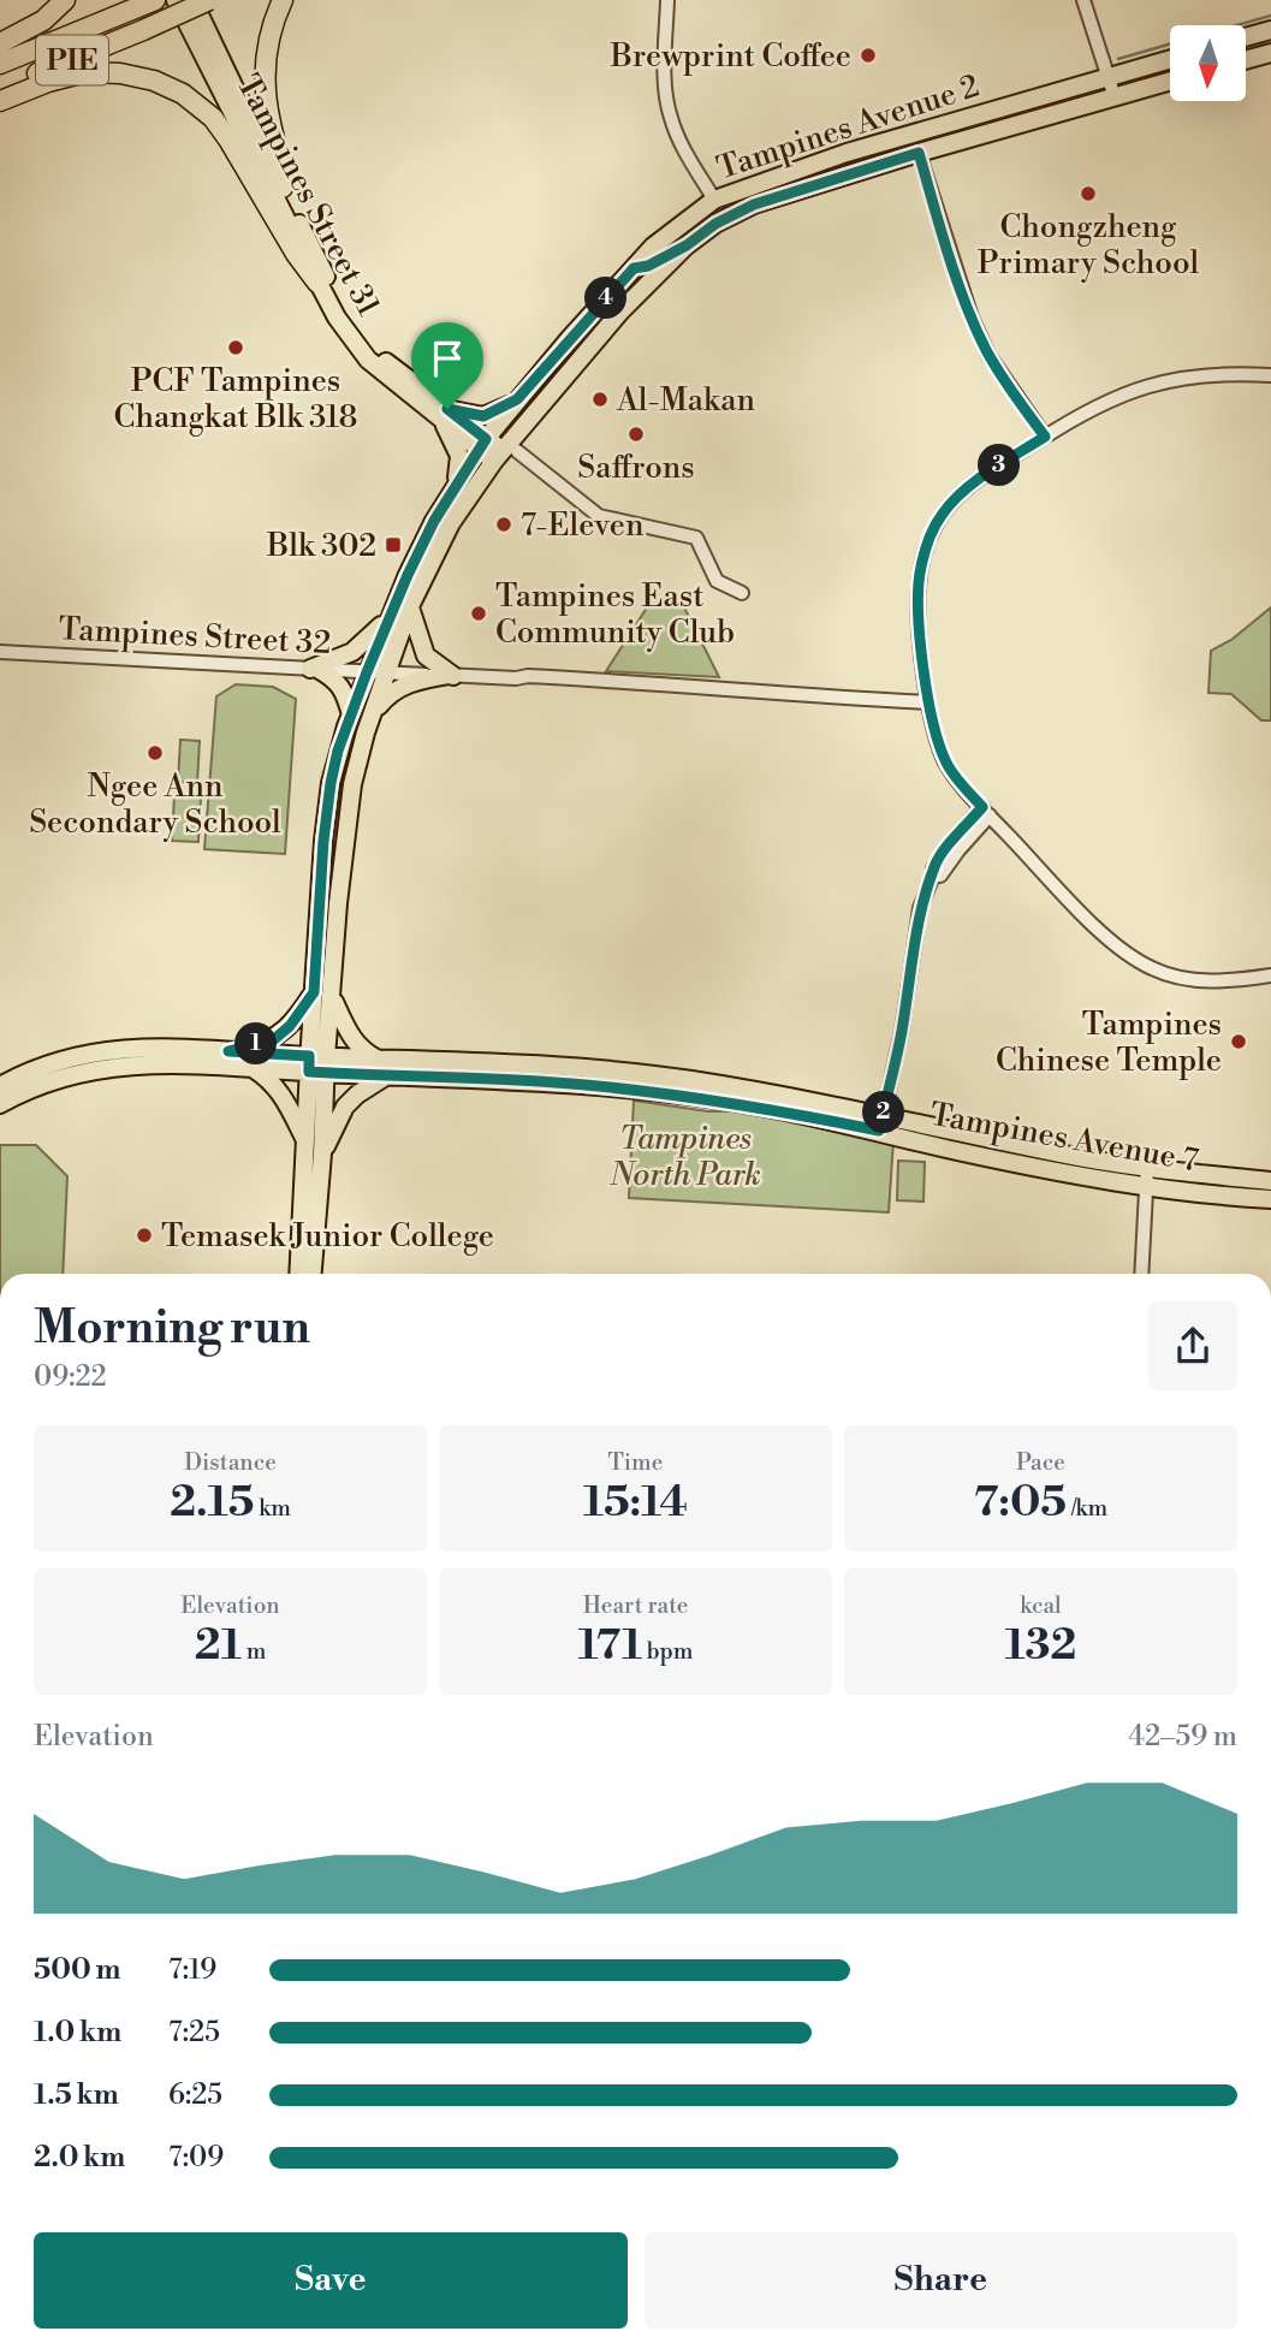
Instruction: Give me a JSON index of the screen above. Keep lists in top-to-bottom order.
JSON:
{
  "streets": {
    "highway": ["PIE"],
    "main road": ["Tampines Avenue 2", "Tampines Street 31", "Tampines Avenue 7"],
    "street": ["Tampines Street 32"]
  },
  "crossings": [
    ["Tampines Avenue 2", "Tampines Street 31"],
    ["Tampines Avenue 2", "Tampines Street 32"],
    ["Tampines Avenue 2", "Tampines Avenue 7"]
  ],
  "parks": ["Tampines North Park"],
  "places": {
    "other": [
      "Brewprint Coffee",
      "Chongzheng Primary School",
      "PCF Tampines Changkat Blk 318",
      "Al-Makan",
      "Saffrons",
      "7-Eleven",
      "Tampines East Community Club",
      "Ngee Ann Secondary School",
      "Tampines Chinese Temple",
      "Temasek Junior College"
    ],
    "transit": ["Blk 302"]
  },
  "north": "bottom",
  "page": {
    "pins": [
      "4",
      "3",
      "1",
      "2"
    ],
    "heading": ["Morning run", "09:22"],
    "stats": [
      ["Distance", "2.15 km"],
      ["Time", "15:14"],
      ["Pace", "7:05 /km"],
      ["Elevation", "21 m"],
      ["Heart rate", "171 bpm"],
      ["kcal", "132"]
    ],
    "chart": ["Elevation", "42–59 m"],
    "list": [
      {
        "name": "500 m",
        "note": "7:19"
      },
      {
        "name": "1.0 km",
        "note": "7:25"
      },
      {
        "name": "1.5 km",
        "note": "6:25"
      },
      {
        "name": "2.0 km",
        "note": "7:09"
      }
    ],
    "buttons": ["Save", "Share"]
  }
}
